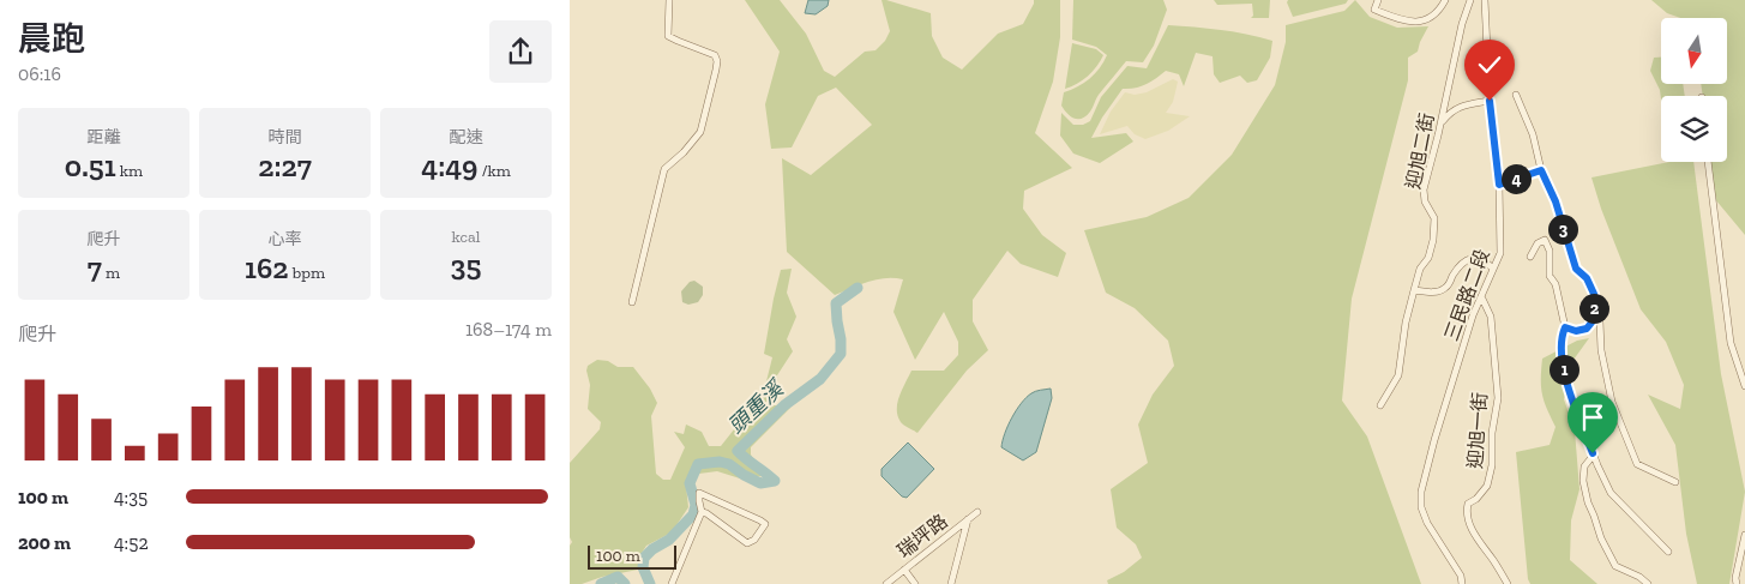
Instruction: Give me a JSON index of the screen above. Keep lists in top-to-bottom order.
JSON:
{
  "streets": {
    "street": [
      "迎旭二街",
      "三民路二段",
      "迎旭一街",
      "瑞坪路"
    ]
  },
  "crossings": [
    ["三民路二段", "迎旭一街"]
  ],
  "water": ["頭重溪"],
  "scale_bar": "100 m",
  "north": "bottom",
  "page": {
    "heading": ["晨跑", "06:16"],
    "stats": [
      ["距離", "0.51 km"],
      ["時間", "2:27"],
      ["配速", "4:49 /km"],
      ["爬升", "7 m"],
      ["心率", "162 bpm"],
      ["kcal", "35"]
    ],
    "pins": [
      "4",
      "3",
      "2",
      "1"
    ],
    "chart": ["爬升", "168–174 m"],
    "list": [
      {
        "name": "100 m",
        "note": "4:35"
      },
      {
        "name": "200 m",
        "note": "4:52"
      }
    ],
    "scale": "100 m"
  }
}
